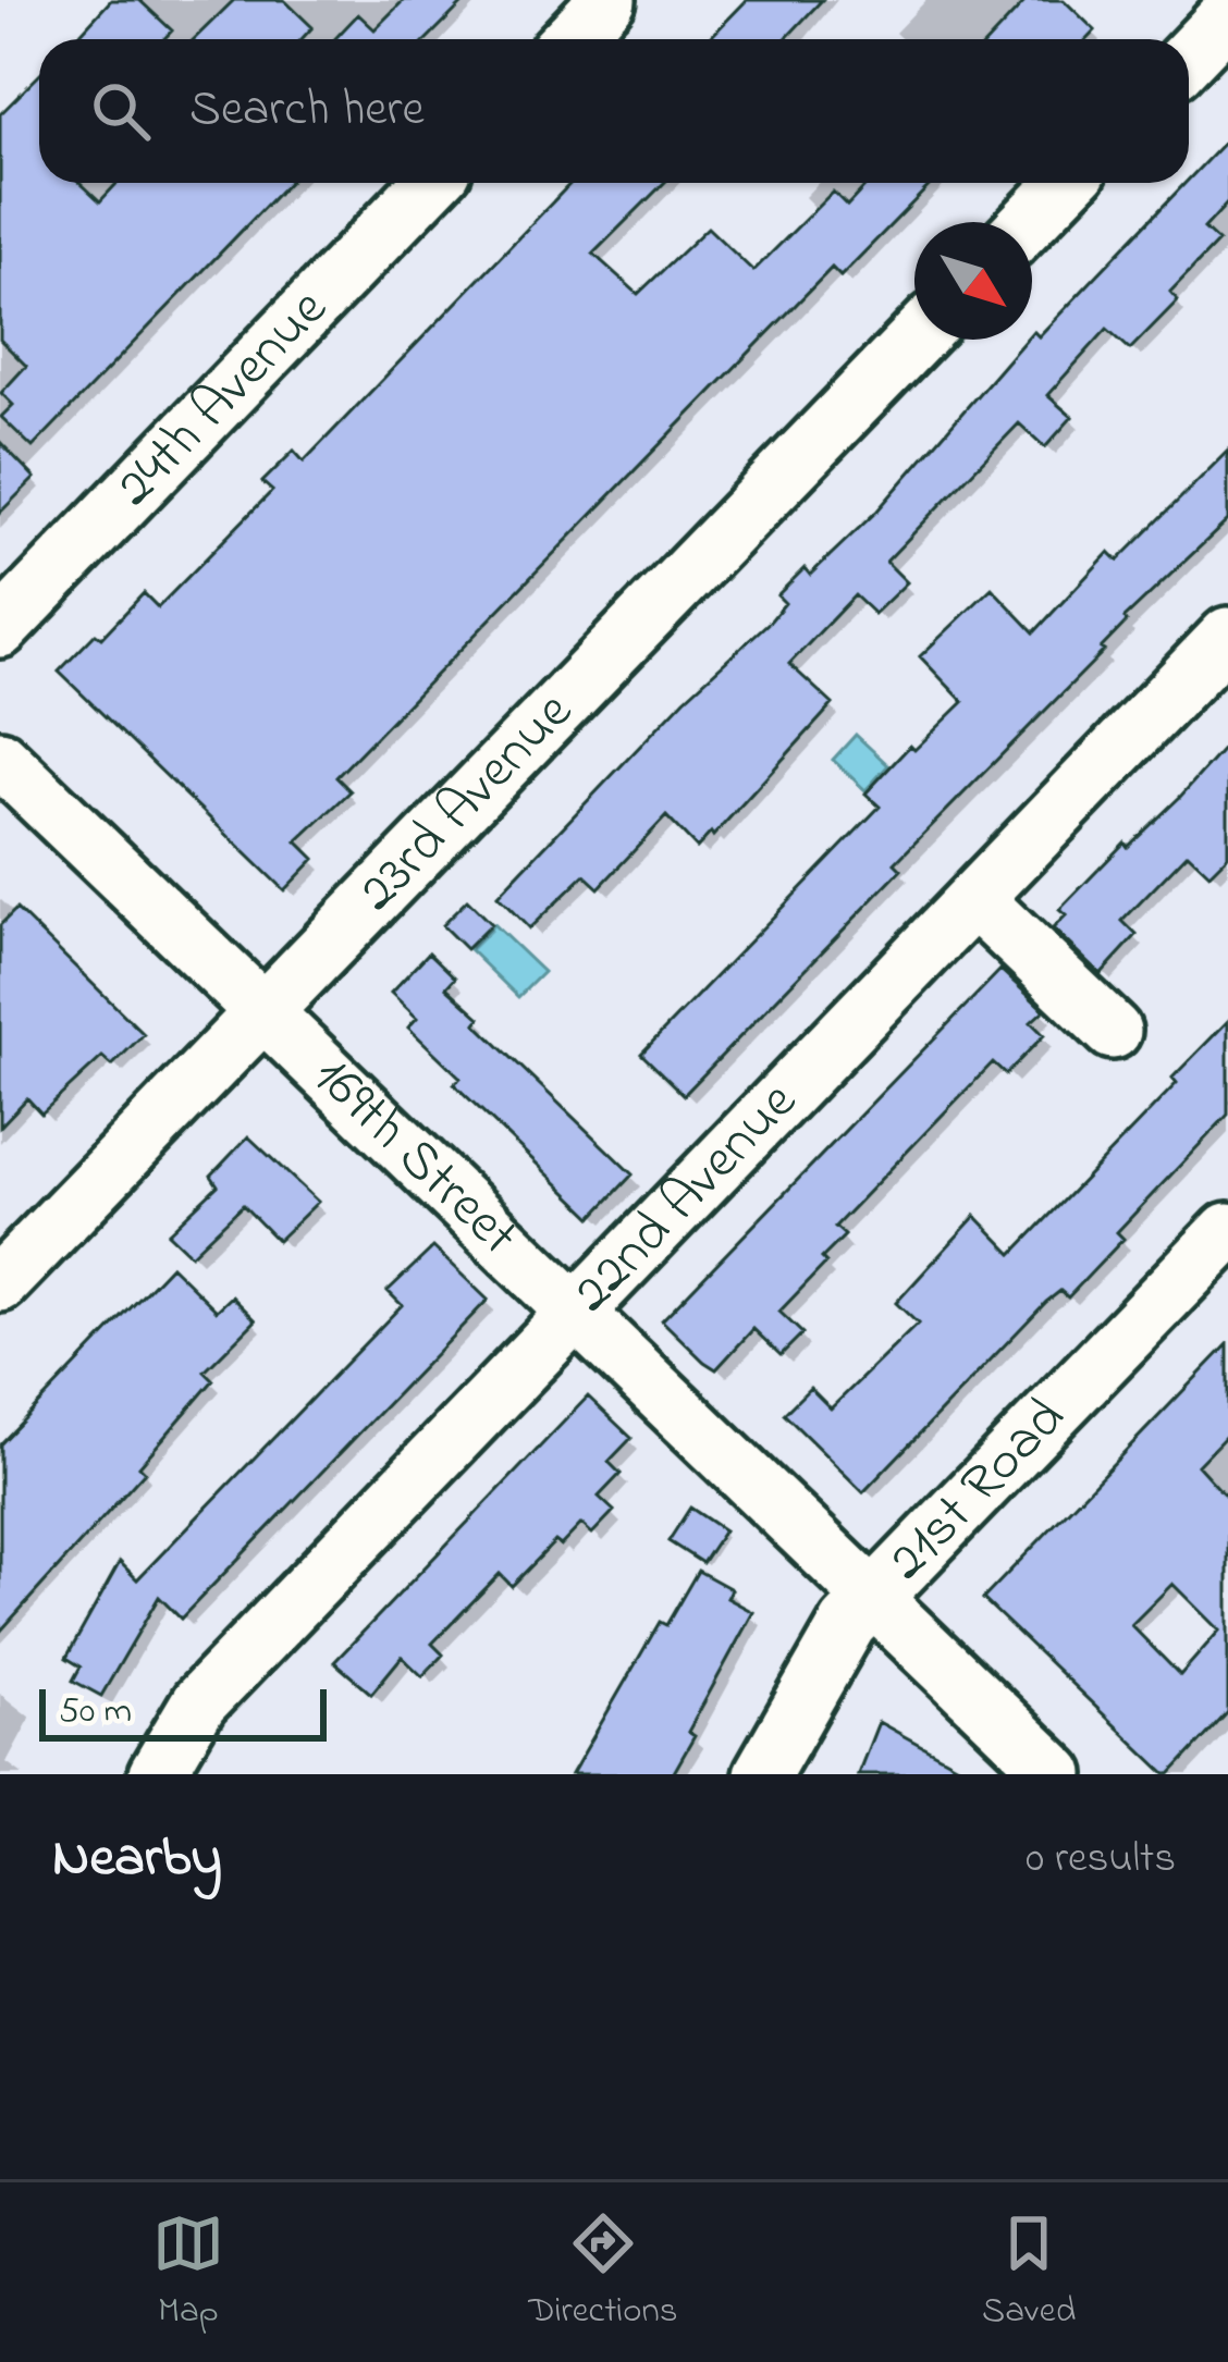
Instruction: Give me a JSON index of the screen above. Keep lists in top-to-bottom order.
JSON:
{
  "streets": {
    "street": [
      "24th Avenue",
      "23rd Avenue",
      "169th Street",
      "22nd Avenue",
      "21st Road"
    ]
  },
  "crossings": [
    ["23rd Avenue", "169th Street"],
    ["169th Street", "22nd Avenue"],
    ["169th Street", "21st Road"]
  ],
  "scale_bar": "50 m",
  "north": "bottom right",
  "page": {
    "search": "Search here",
    "scale": "50 m",
    "heading": ["Nearby", "0 results"],
    "nav": ["Map", "Directions", "Saved"]
  }
}
